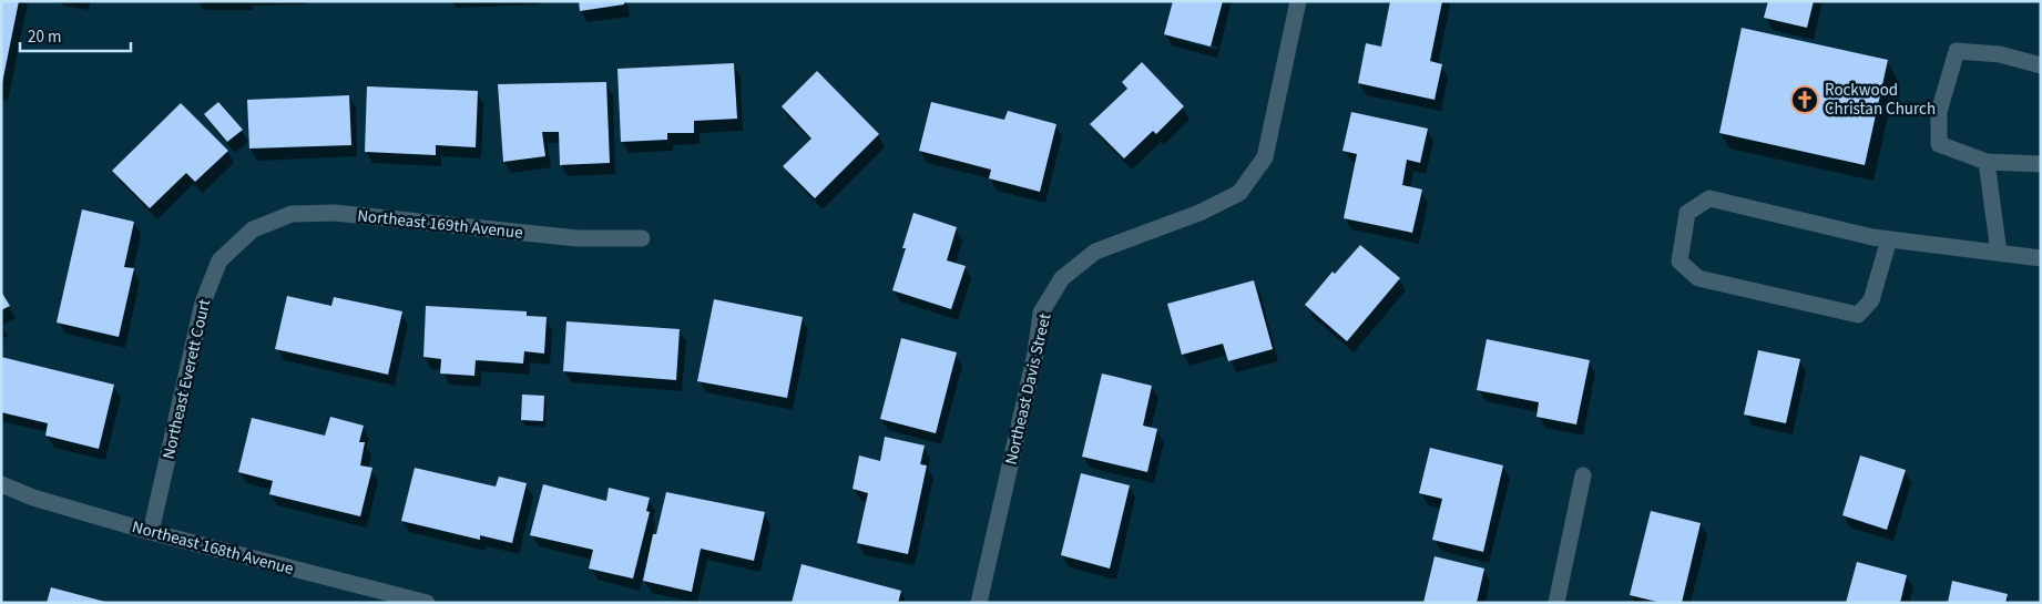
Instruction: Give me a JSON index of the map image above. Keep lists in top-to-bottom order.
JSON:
{
  "streets": {
    "street": [
      "Northeast 169th Avenue",
      "Northeast Everett Court",
      "Northeast Davis Street",
      "Northeast 168th Avenue"
    ]
  },
  "crossings": [
    ["Northeast 169th Avenue", "Northeast Everett Court"],
    ["Northeast Everett Court", "Northeast 168th Avenue"]
  ],
  "places": {
    "church": ["Rockwood Christan Church"]
  },
  "scale_bar": "20 m"
}
